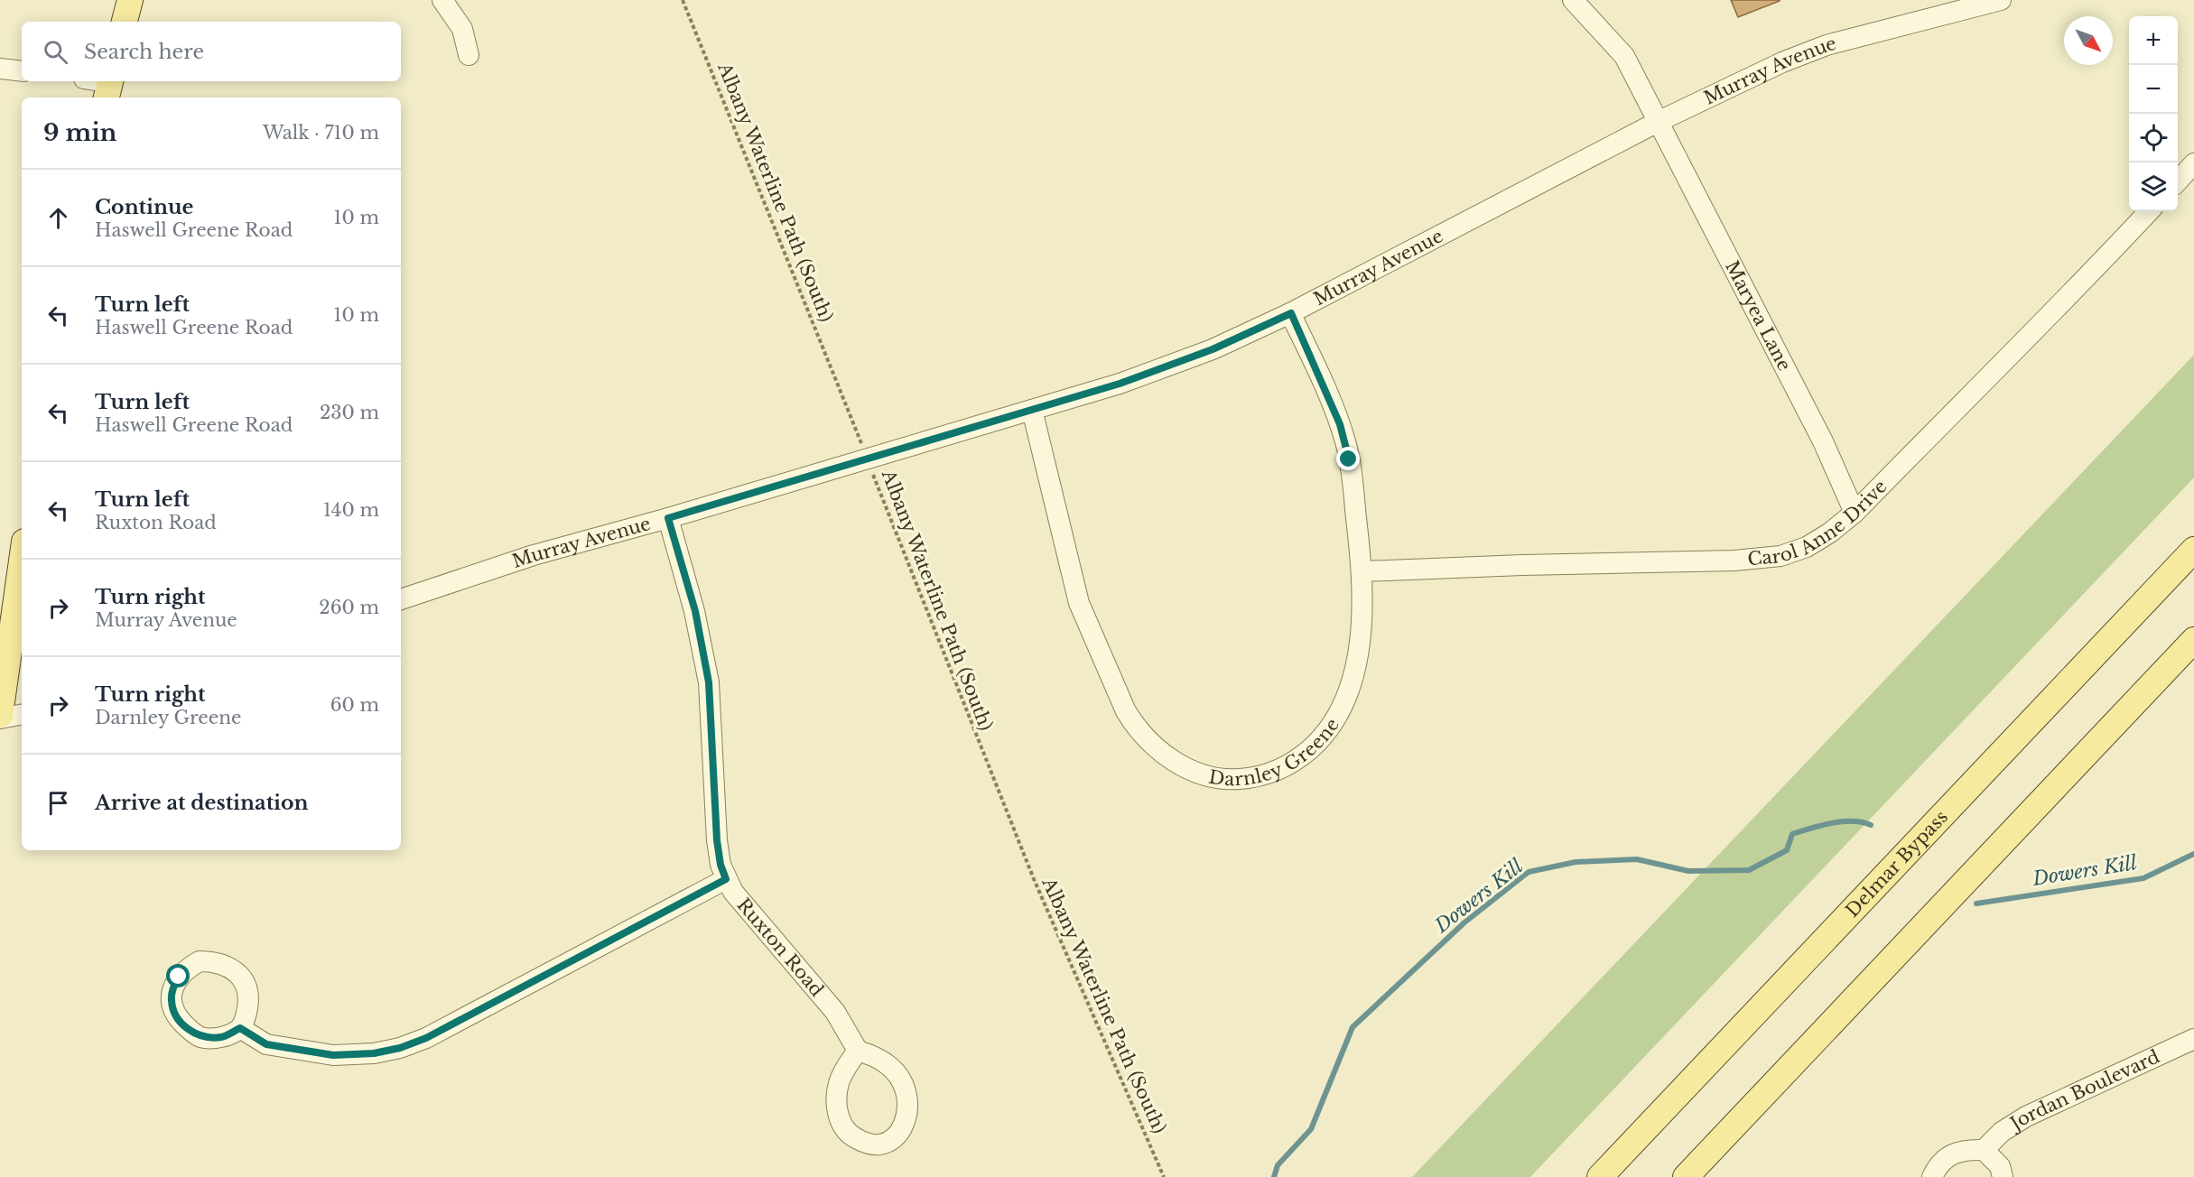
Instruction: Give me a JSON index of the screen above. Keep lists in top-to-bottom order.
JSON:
{
  "streets": {
    "main road": ["Delmar Bypass"],
    "street": [
      "Murray Avenue",
      "Maryea Lane",
      "Carol Anne Drive",
      "Darnley Greene",
      "Ruxton Road",
      "Jordan Boulevard"
    ],
    "path": ["Albany Waterline Path (South)"]
  },
  "crossings": [
    ["Murray Avenue", "Albany Waterline Path (South)"],
    ["Murray Avenue", "Maryea Lane"],
    ["Murray Avenue", "Darnley Greene"],
    ["Murray Avenue", "Ruxton Road"],
    ["Maryea Lane", "Carol Anne Drive"],
    ["Carol Anne Drive", "Darnley Greene"]
  ],
  "water": ["Dowers Kill"],
  "north": "bottom right",
  "page": {
    "map_buttons": ["+", "−"],
    "search": "Search here",
    "heading": ["9 min", "Walk · 710 m"],
    "list": [
      ["Continue", "Haswell Greene Road", "10 m"],
      ["Turn left", "Haswell Greene Road", "10 m"],
      ["Turn left", "Haswell Greene Road", "230 m"],
      ["Turn left", "Ruxton Road", "140 m"],
      ["Turn right", "Murray Avenue", "260 m"],
      ["Turn right", "Darnley Greene", "60 m"],
      "Arrive at destination"
    ]
  }
}
